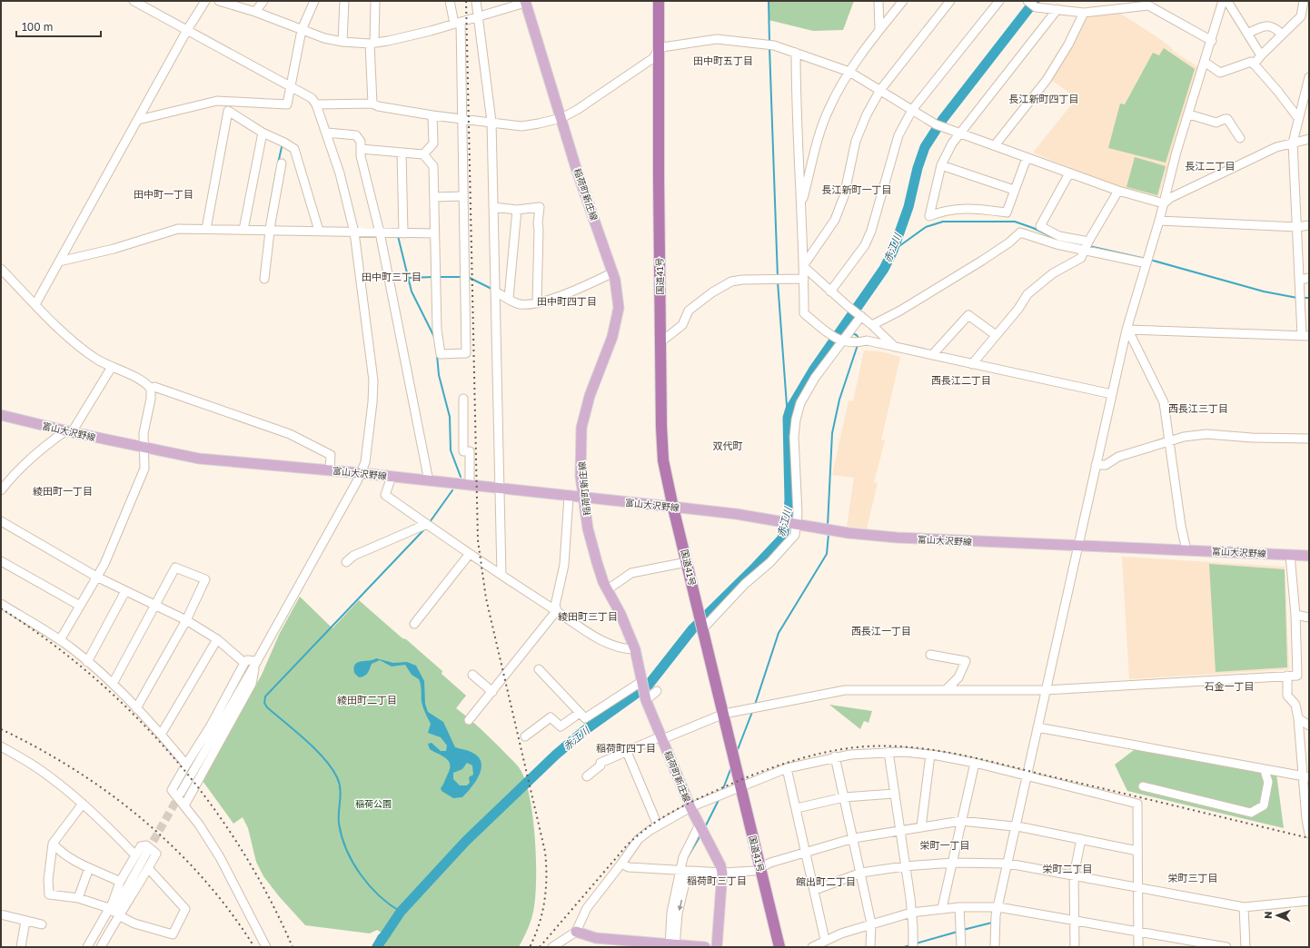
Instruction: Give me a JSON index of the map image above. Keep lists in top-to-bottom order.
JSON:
{
  "streets": {
    "highway": ["国道41号"],
    "main road": ["稲荷町新庄線", "富山大沢野線"]
  },
  "crossings": [
    ["稲荷町新庄線", "富山大沢野線"],
    ["国道41号", "富山大沢野線"]
  ],
  "districts": [
    "田中町五丁目",
    "長江新町四丁目",
    "長江二丁目",
    "長江新町一丁目",
    "田中町一丁目",
    "田中町三丁目",
    "田中町四丁目",
    "西長江二丁目",
    "西長江三丁目",
    "双代町",
    "綾田町一丁目",
    "綾田町三丁目",
    "西長江一丁目",
    "石金一丁目",
    "綾田町二丁目",
    "稲荷町四丁目",
    "栄町一丁目",
    "栄町二丁目",
    "栄町三丁目",
    "稲荷町三丁目",
    "館出町二丁目"
  ],
  "water": ["赤江川"],
  "parks": ["稲荷公園"],
  "scale_bar": "100 m",
  "north": "left"
}
